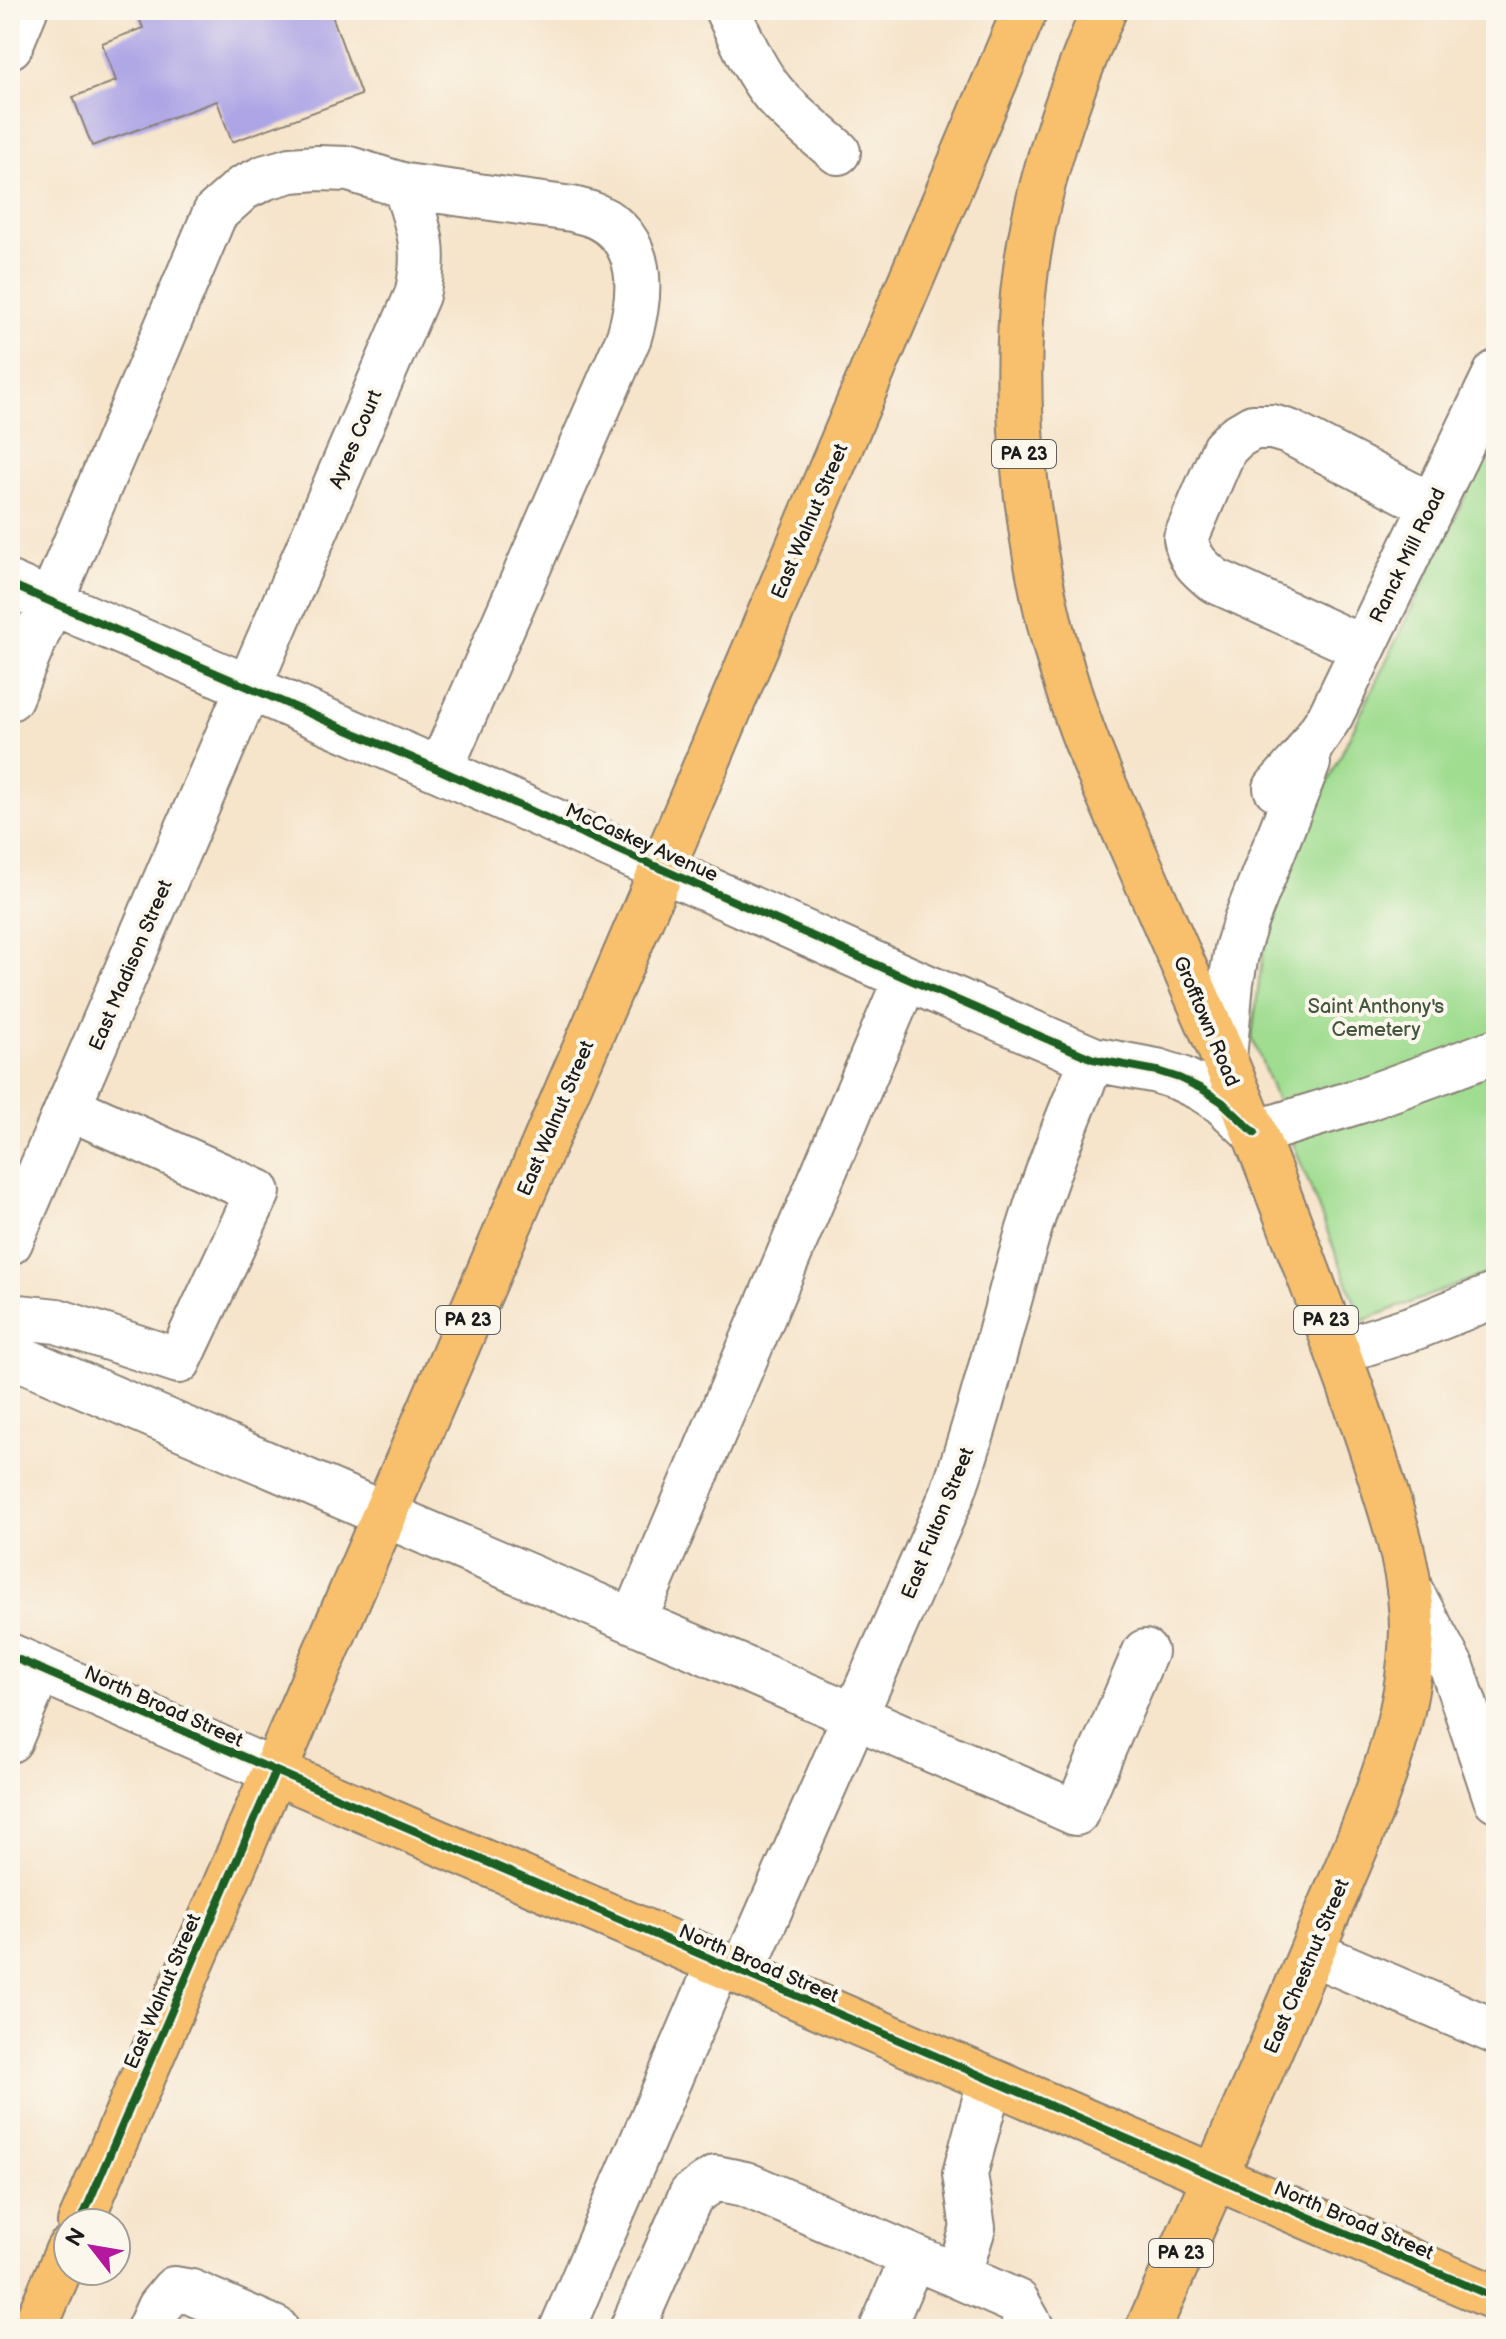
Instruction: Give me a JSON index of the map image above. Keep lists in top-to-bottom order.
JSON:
{
  "streets": {
    "main road": [
      "PA 23",
      "East Walnut Street",
      "Grofftown Road",
      "North Broad Street",
      "East Chestnut Street"
    ],
    "street": [
      "Ayres Court",
      "Ranck Mill Road",
      "McCaskey Avenue",
      "East Madison Street",
      "East Fulton Street"
    ]
  },
  "crossings": [
    ["Ayres Court", "McCaskey Avenue"],
    ["Ayres Court", "East Madison Street"],
    ["East Walnut Street", "McCaskey Avenue"],
    ["East Walnut Street", "North Broad Street"],
    ["Ranck Mill Road", "Grofftown Road"],
    ["McCaskey Avenue", "East Madison Street"],
    ["McCaskey Avenue", "Grofftown Road"],
    ["McCaskey Avenue", "East Fulton Street"],
    ["Grofftown Road", "East Chestnut Street"],
    ["East Fulton Street", "North Broad Street"],
    ["North Broad Street", "East Chestnut Street"]
  ],
  "parks": ["Saint Anthony's Cemetery"],
  "north": "top left"
}
